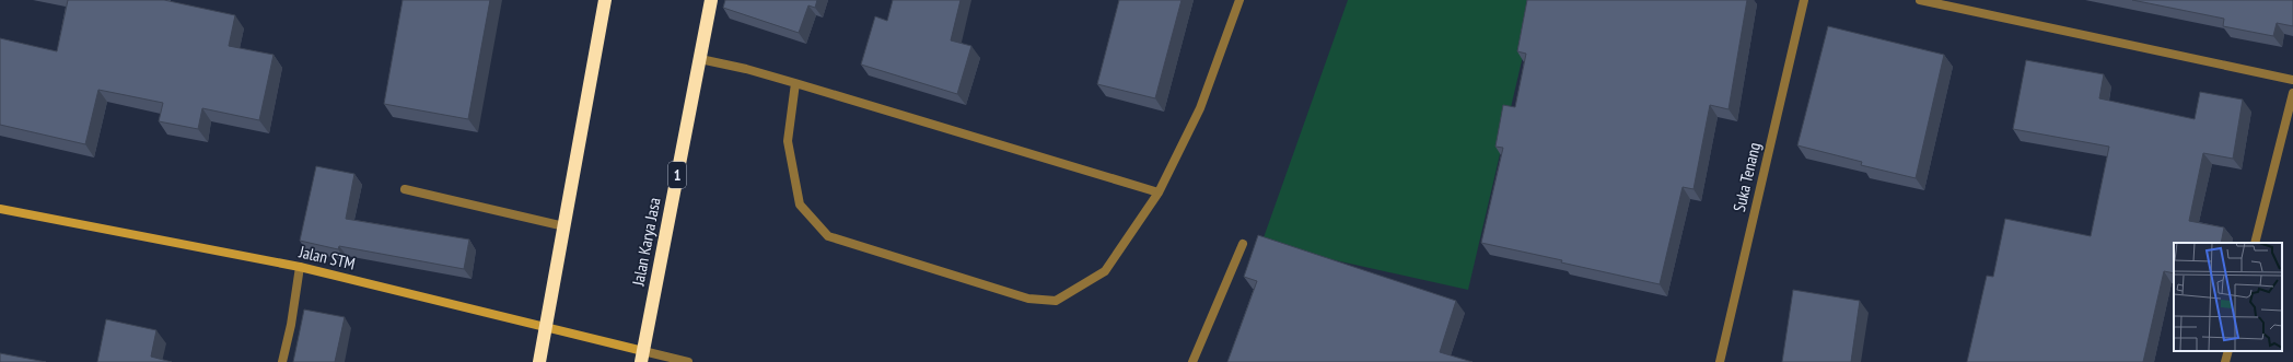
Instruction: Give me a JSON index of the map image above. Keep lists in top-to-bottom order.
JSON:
{
  "streets": {
    "highway": ["1", "Jalan Karya Jasa"],
    "street": ["Suka Tenang", "Jalan STM"]
  },
  "crossings": [
    ["Jalan Karya Jasa", "Jalan STM"]
  ]
}
